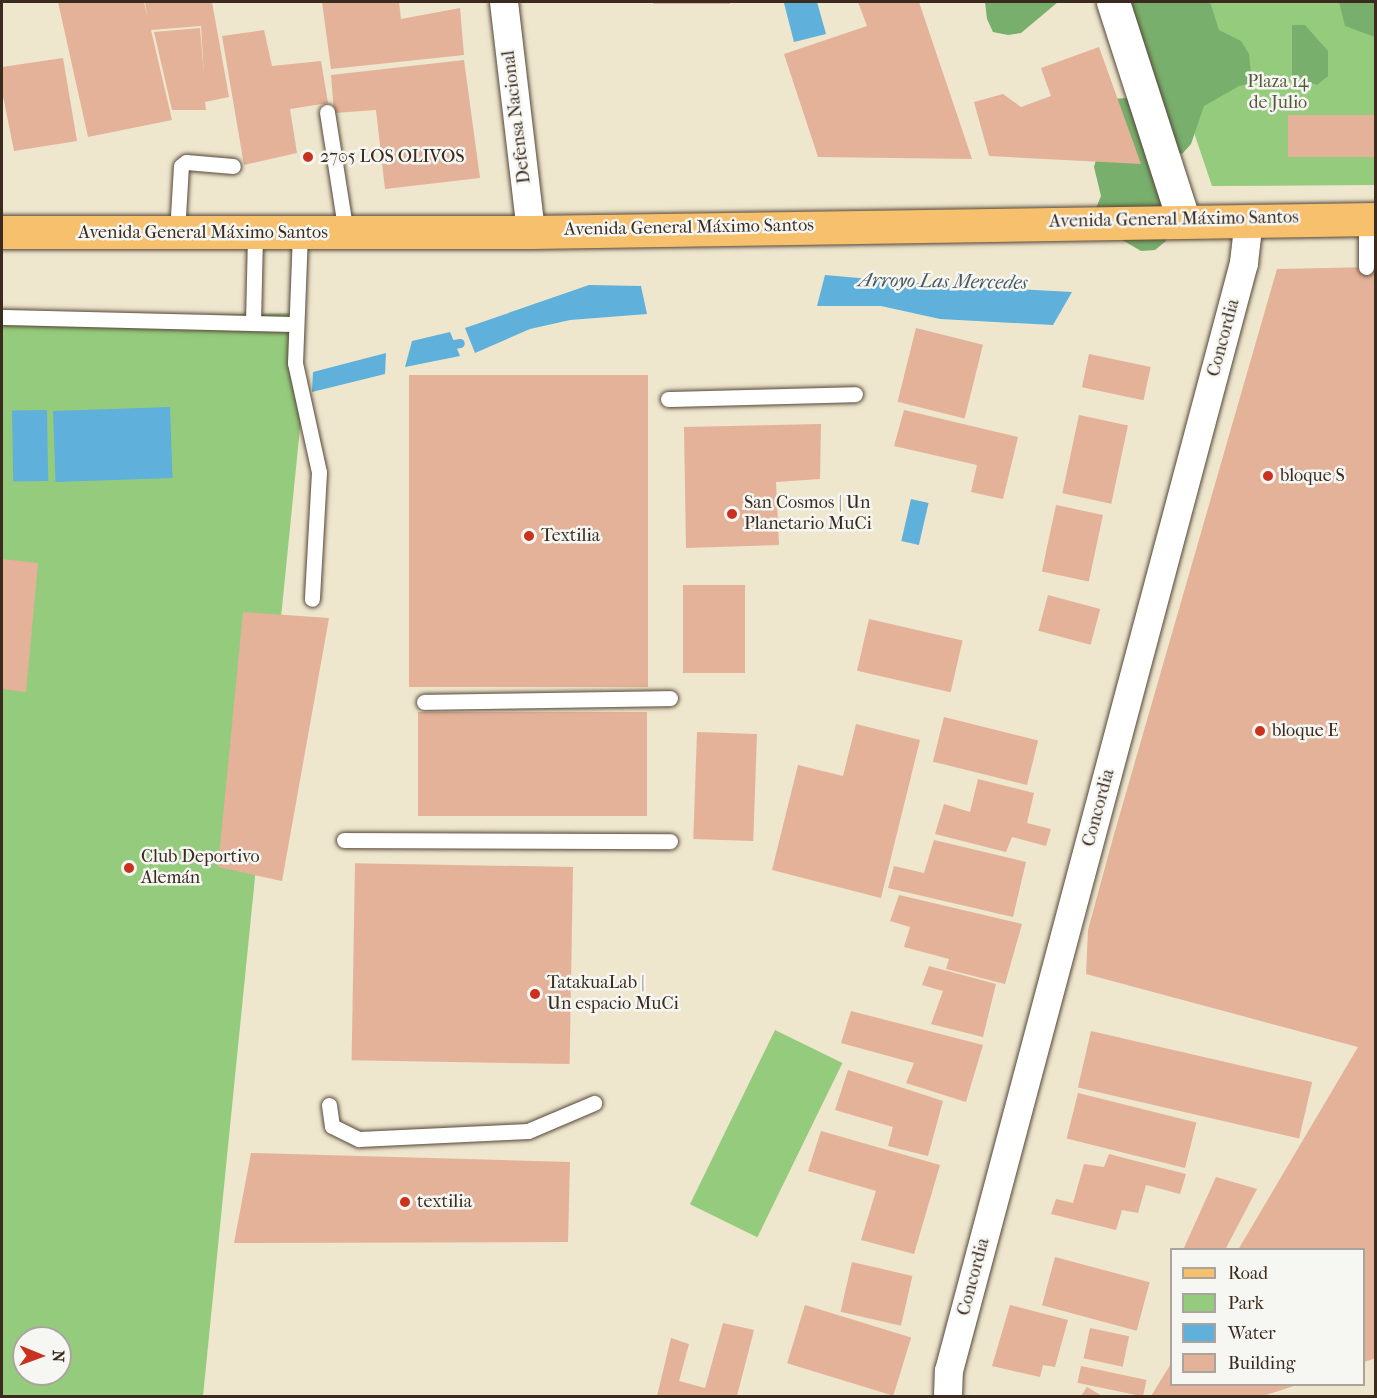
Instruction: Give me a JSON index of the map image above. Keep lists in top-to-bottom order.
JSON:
{
  "streets": {
    "main road": ["Avenida General Máximo Santos"],
    "street": ["Defensa Nacional", "Concordia"]
  },
  "crossings": [
    ["Defensa Nacional", "Avenida General Máximo Santos"],
    ["Avenida General Máximo Santos", "Concordia"]
  ],
  "water": ["Arroyo Las Mercedes"],
  "parks": ["Plaza 14 de Julio"],
  "places": [
    "2705 LOS OLIVOS",
    "bloque S",
    "San Cosmos | Un Planetario MuCi",
    "Textilia",
    "bloque E",
    "Club Deportivo Alemán",
    "TatakuaLab | Un espacio MuCi",
    "textilia"
  ],
  "legend": [
    "Road",
    "Park",
    "Water",
    "Building"
  ],
  "north": "right"
}
